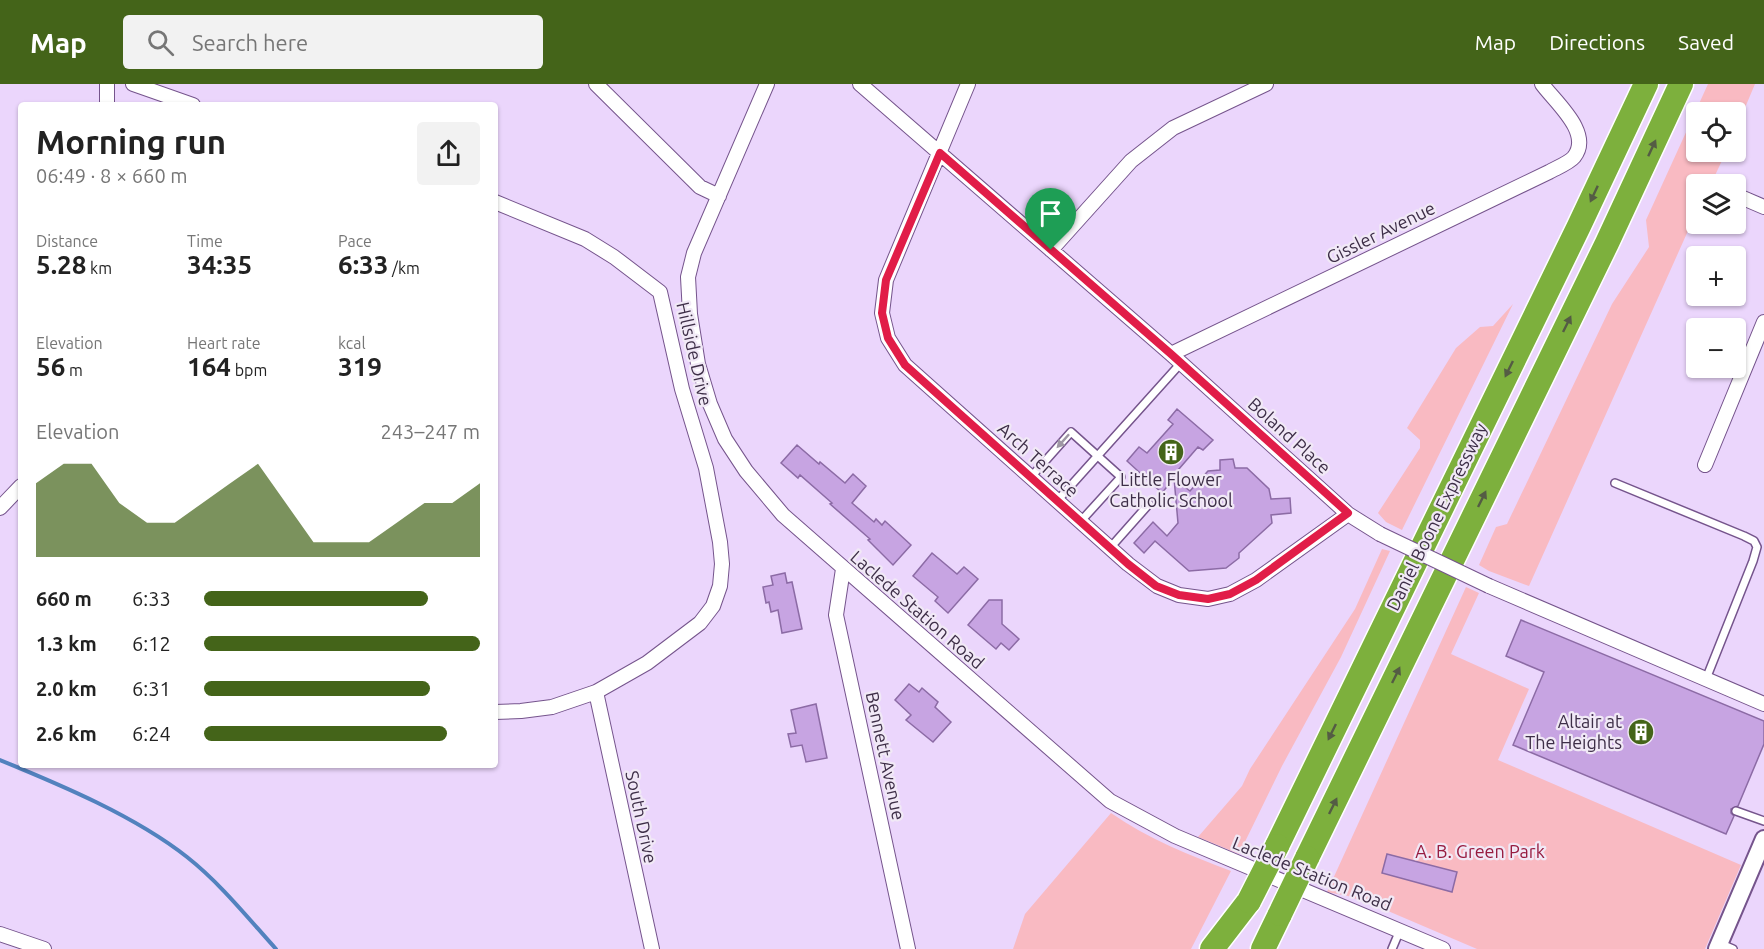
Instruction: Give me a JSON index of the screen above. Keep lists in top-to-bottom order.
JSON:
{
  "streets": {
    "highway": ["Daniel Boone Expressway"],
    "street": [
      "Gissler Avenue",
      "Hillside Drive",
      "Boland Place",
      "Arch Terrace",
      "Laclede Station Road",
      "Bennett Avenue",
      "South Drive"
    ]
  },
  "crossings": [
    ["Gissler Avenue", "Boland Place"],
    ["Hillside Drive", "South Drive"],
    ["Boland Place", "Arch Terrace"],
    ["Laclede Station Road", "Bennett Avenue"]
  ],
  "parks": ["A. B. Green Park"],
  "places": {
    "building": ["Little Flower Catholic School", "Altair at The Heights"]
  },
  "page": {
    "header": "Map",
    "search": "Search here",
    "nav": ["Map", "Directions", "Saved"],
    "map_buttons": ["+", "−"],
    "heading": ["Morning run", "06:49 · 8 × 660 m"],
    "stats": [
      ["Distance", "5.28 km"],
      ["Time", "34:35"],
      ["Pace", "6:33 /km"],
      ["Elevation", "56 m"],
      ["Heart rate", "164 bpm"],
      ["kcal", "319"]
    ],
    "chart": ["Elevation", "243–247 m"],
    "list": [
      {
        "name": "660 m",
        "note": "6:33"
      },
      {
        "name": "1.3 km",
        "note": "6:12"
      },
      {
        "name": "2.0 km",
        "note": "6:31"
      },
      {
        "name": "2.6 km",
        "note": "6:24"
      }
    ]
  }
}
